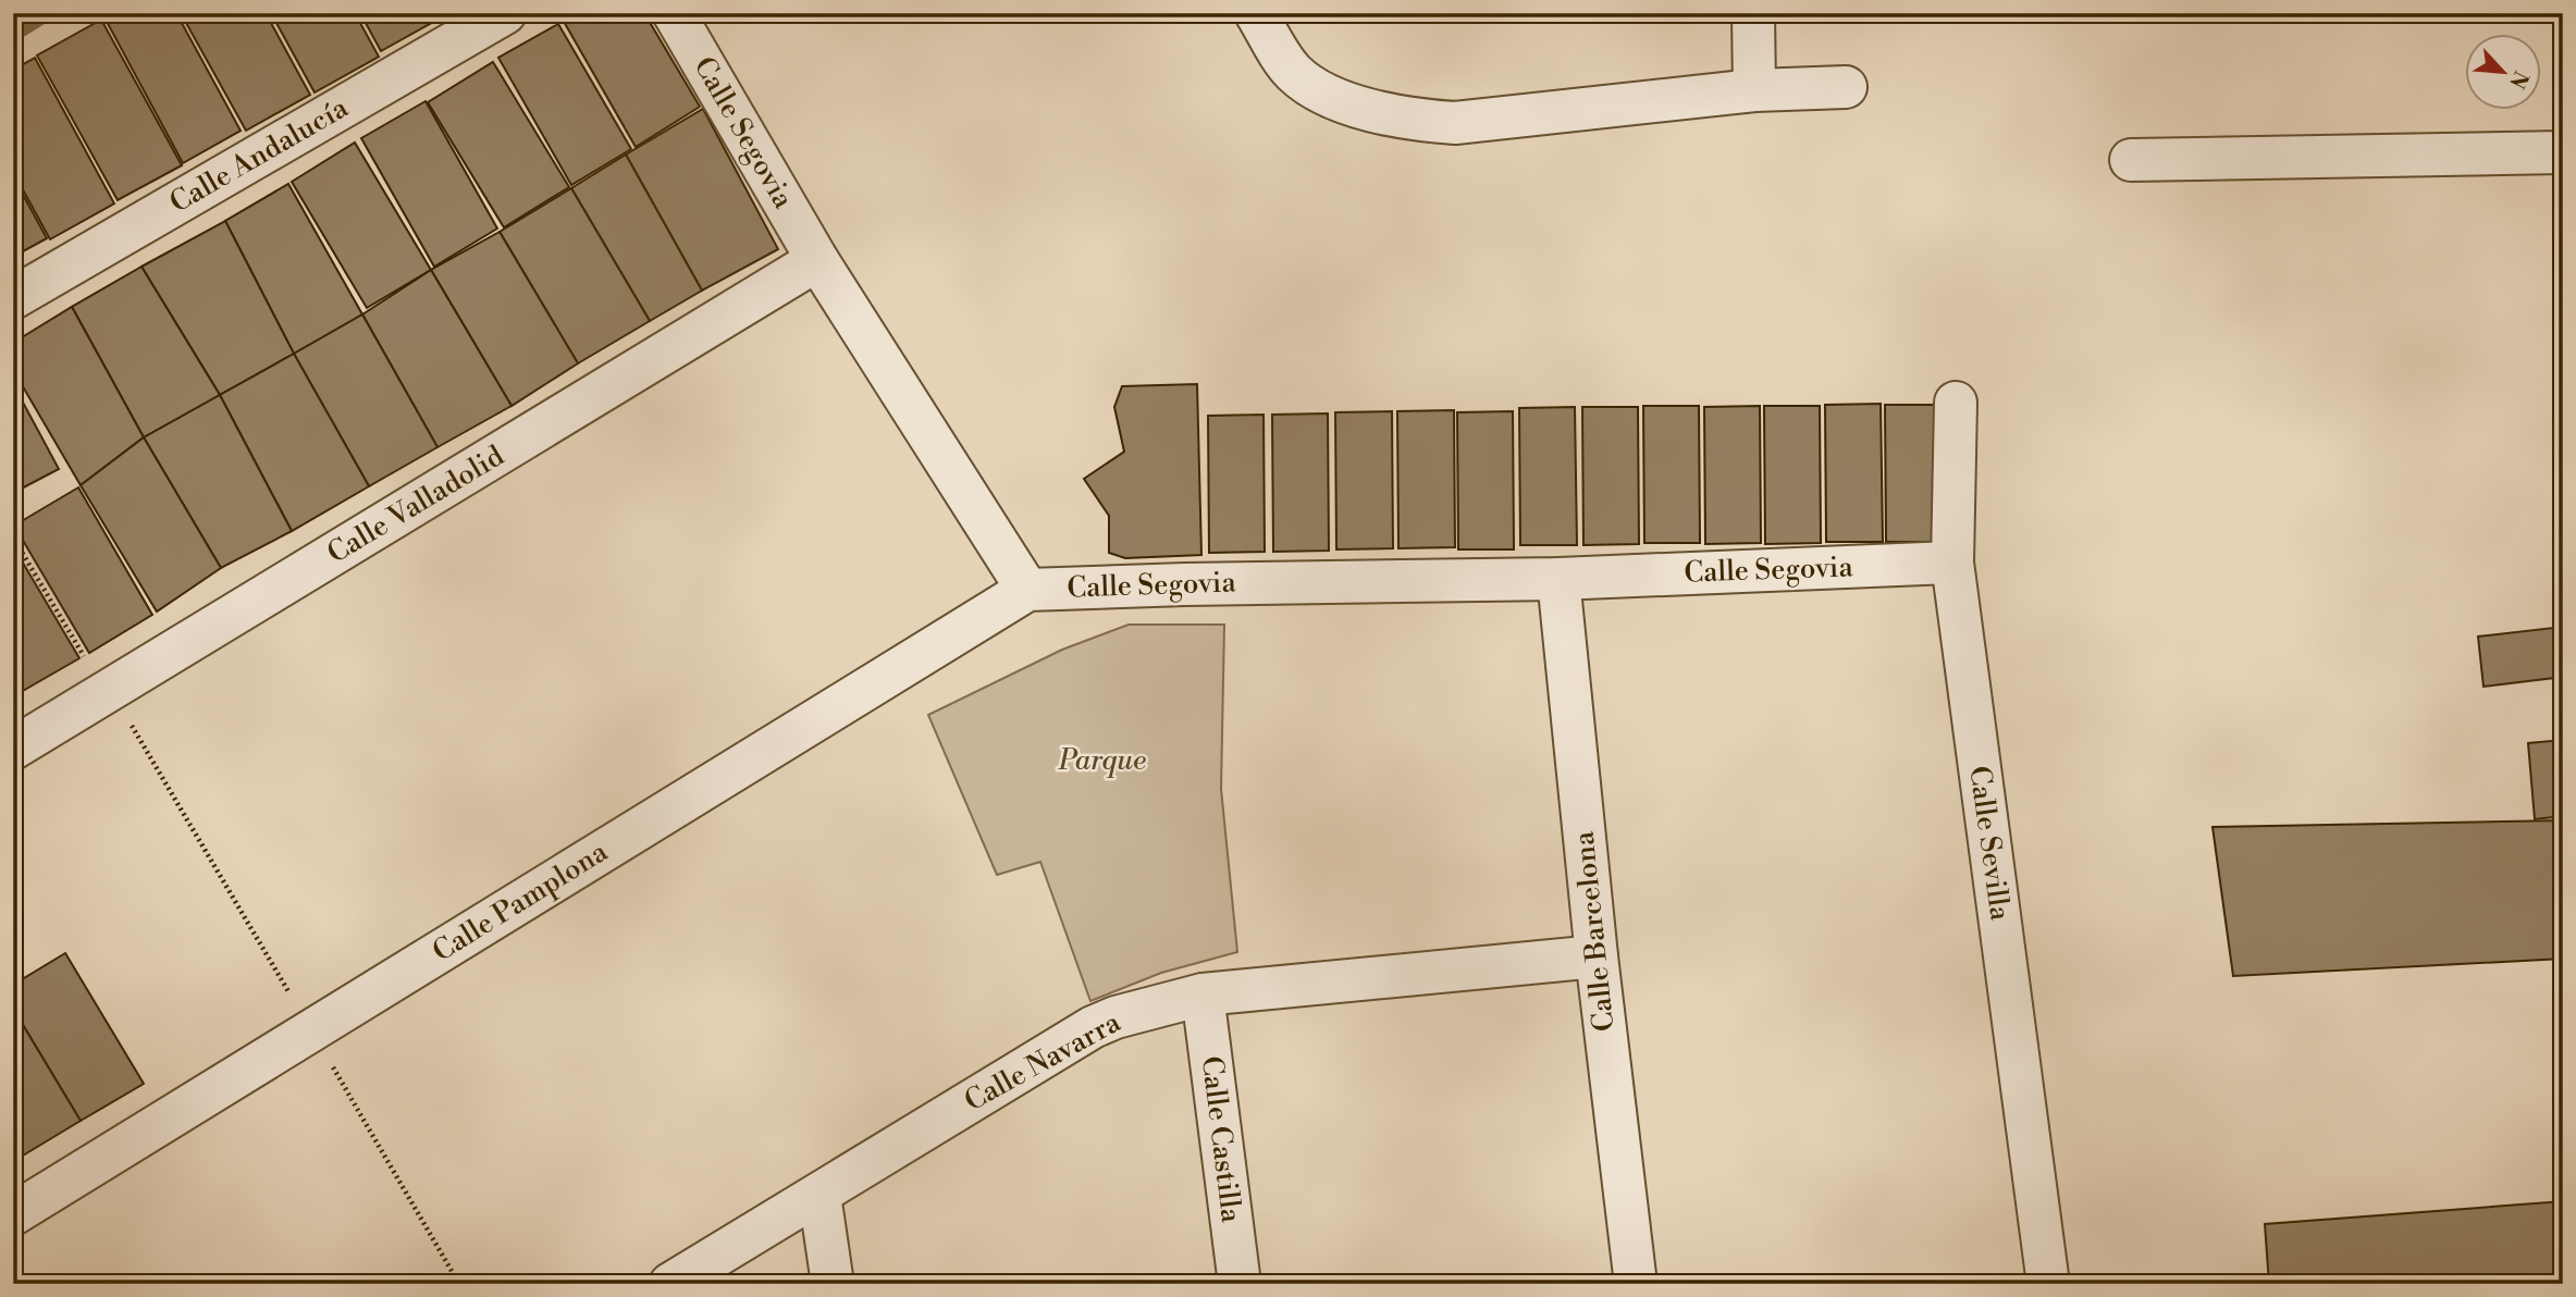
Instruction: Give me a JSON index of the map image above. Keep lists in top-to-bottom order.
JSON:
{
  "streets": {
    "street": [
      "Calle Segovia",
      "Calle Andalucía",
      "Calle Valladolid",
      "Calle Sevilla",
      "Calle Pamplona",
      "Calle Barcelona",
      "Calle Navarra",
      "Calle Castilla"
    ]
  },
  "crossings": [
    ["Calle Segovia", "Calle Valladolid"],
    ["Calle Segovia", "Calle Sevilla"],
    ["Calle Segovia", "Calle Pamplona"],
    ["Calle Segovia", "Calle Barcelona"],
    ["Calle Barcelona", "Calle Navarra"],
    ["Calle Navarra", "Calle Castilla"]
  ],
  "parks": ["Parque"],
  "north": "bottom right"
}
